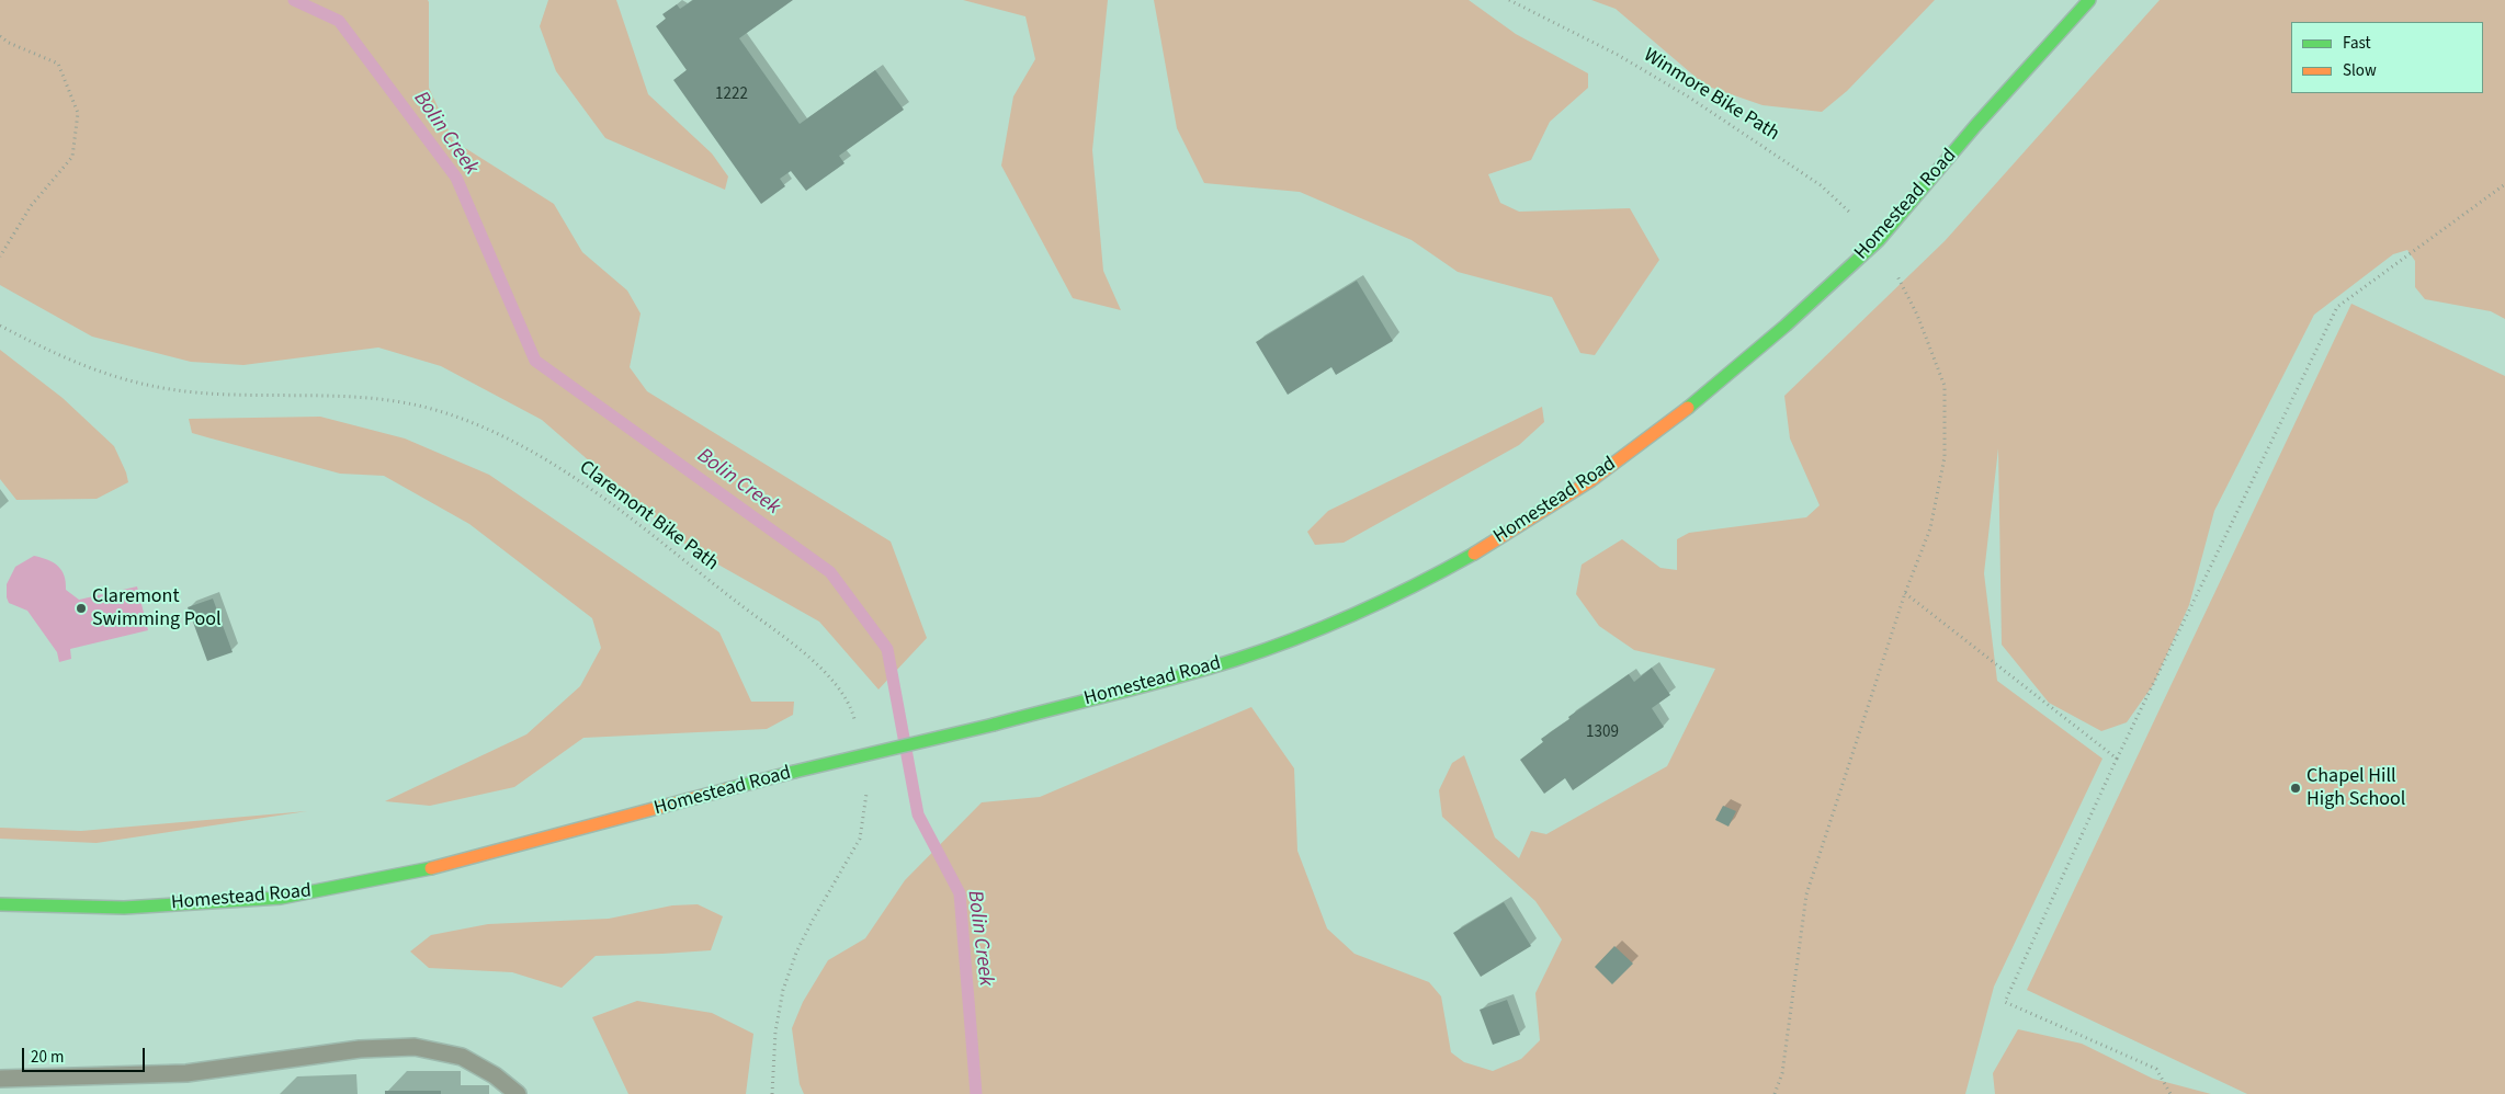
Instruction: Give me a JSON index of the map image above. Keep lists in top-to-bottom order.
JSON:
{
  "streets": {
    "main road": ["Homestead Road"],
    "path": ["Winmore Bike Path", "Claremont Bike Path"]
  },
  "crossings": [
    ["Winmore Bike Path", "Homestead Road"]
  ],
  "water": ["Bolin Creek"],
  "places": ["Claremont Swimming Pool", "Chapel Hill High School"],
  "house_numbers": ["1222", "1309"],
  "legend": ["Fast", "Slow"],
  "scale_bar": "20 m"
}
